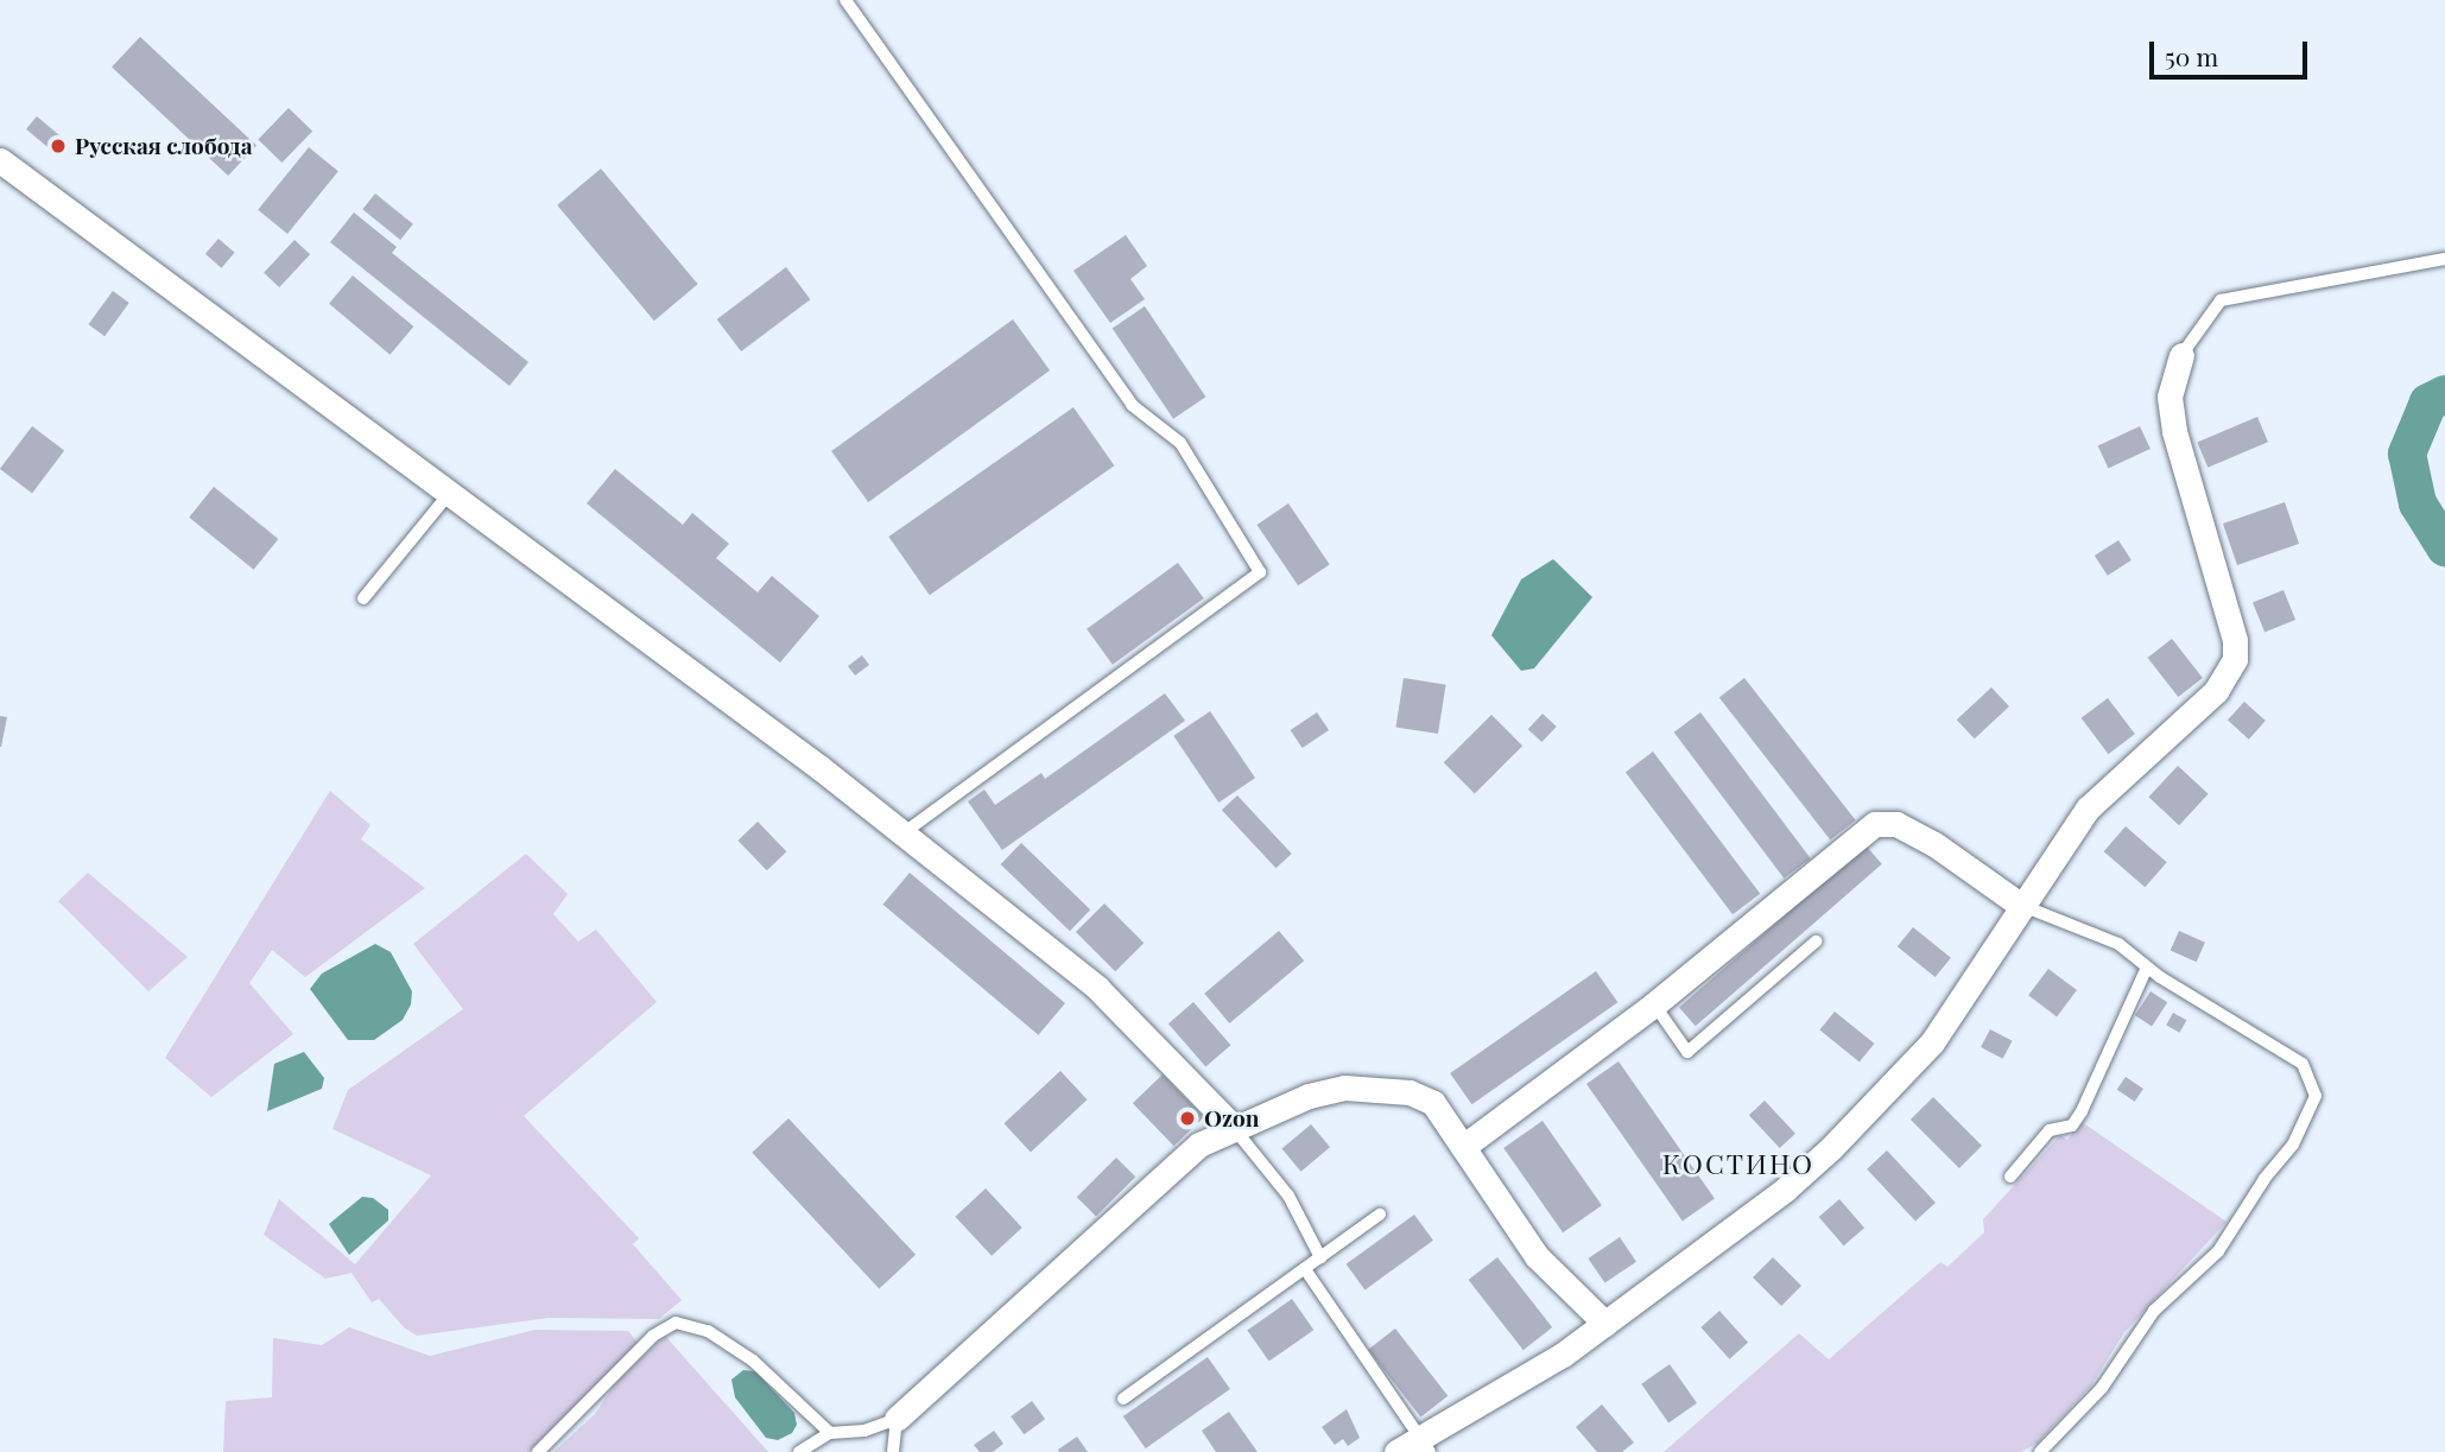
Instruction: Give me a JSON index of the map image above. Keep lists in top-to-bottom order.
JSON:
{
  "districts": ["КОСТИНО"],
  "places": ["Русская слобода", "Ozon"],
  "scale_bar": "50 m"
}
